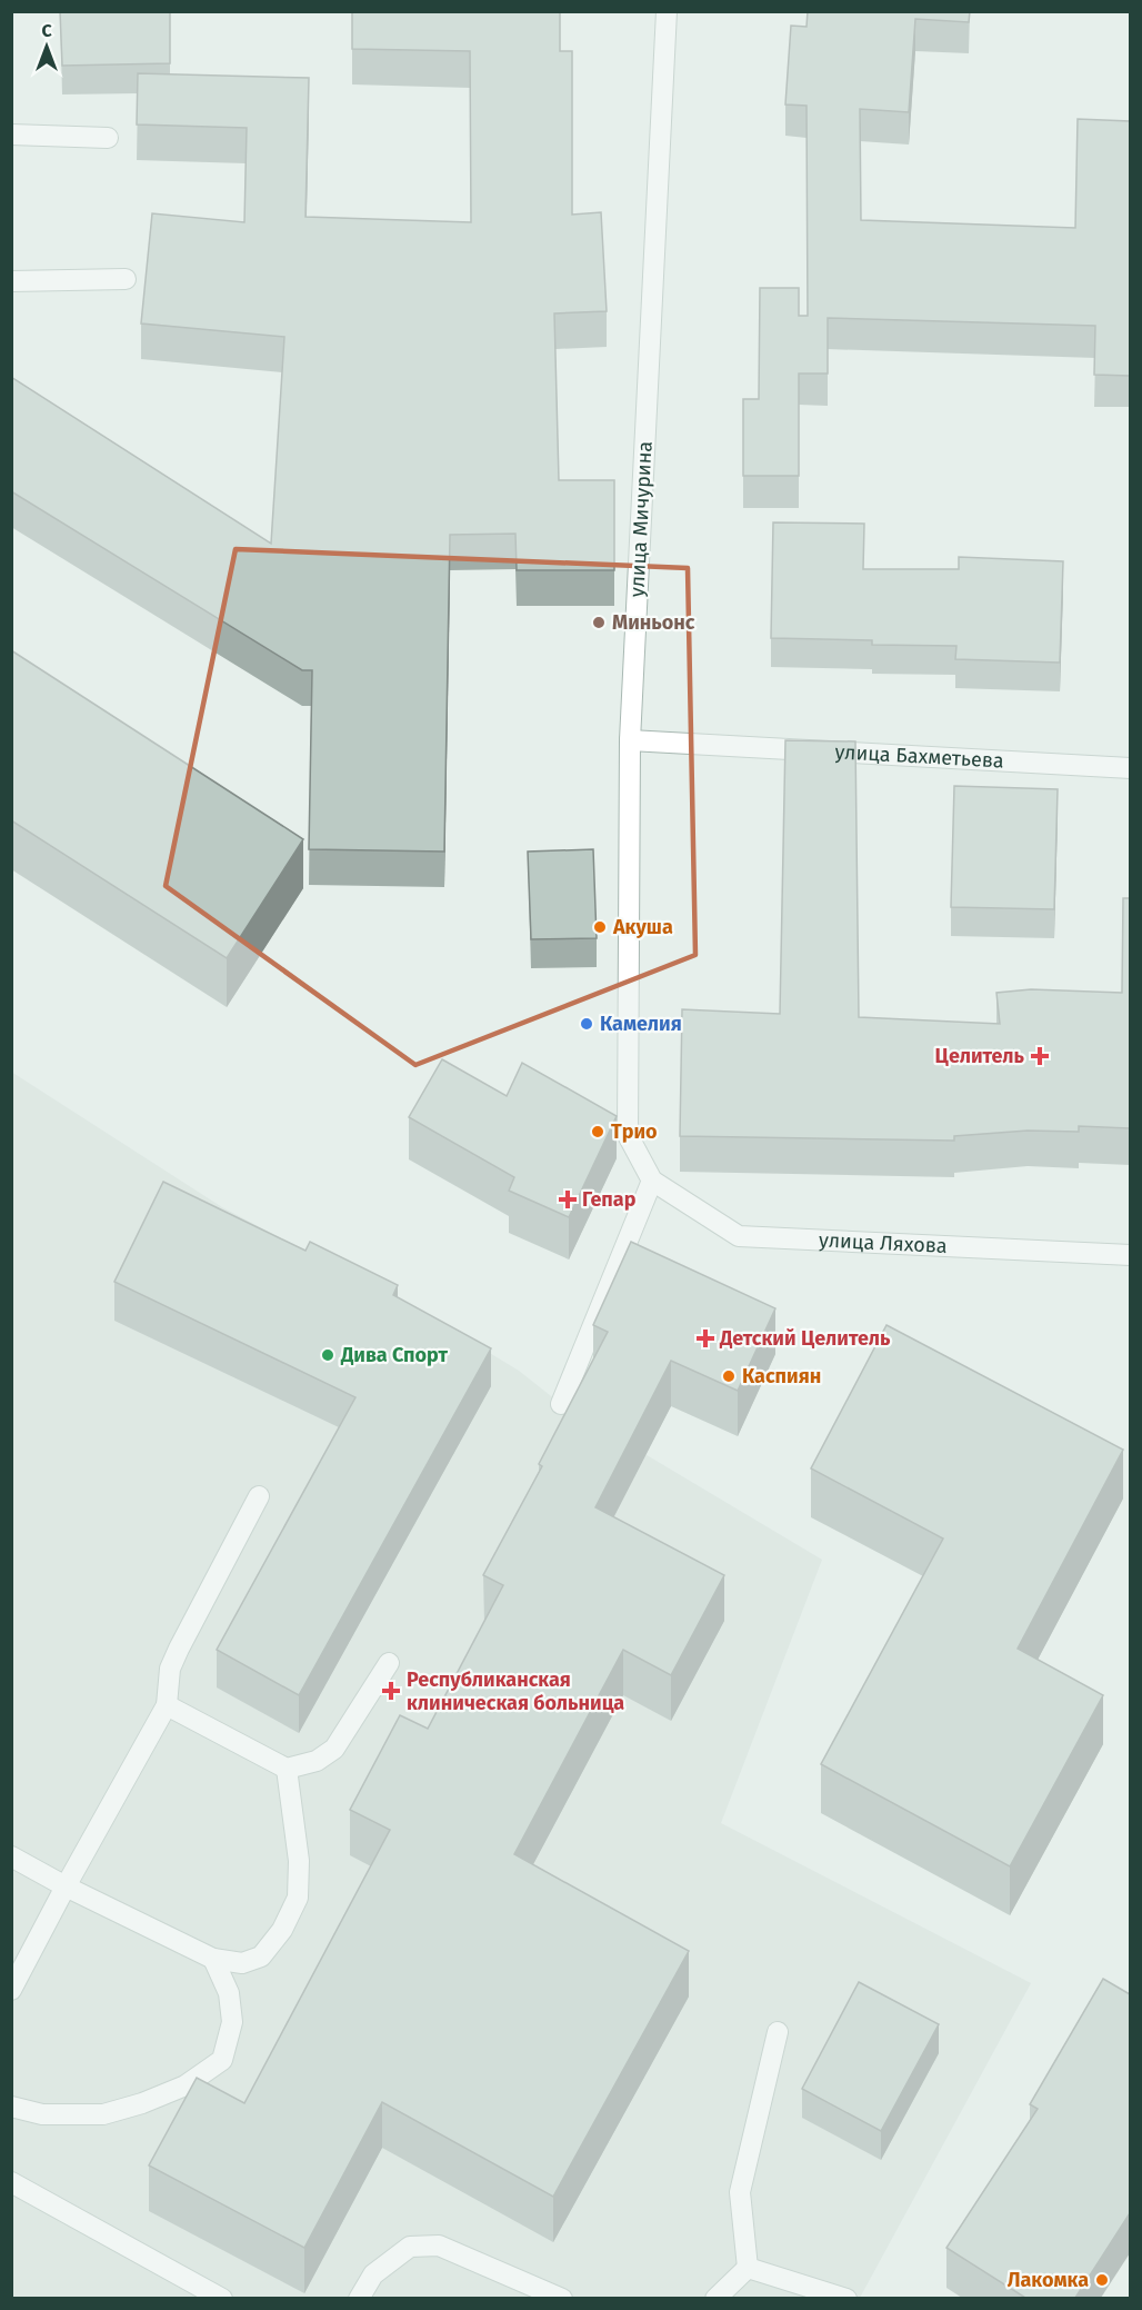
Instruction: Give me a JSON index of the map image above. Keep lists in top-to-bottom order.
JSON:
{
  "streets": {
    "street": ["улица Мичурина", "улица Бахметьева", "улица Ляхова"]
  },
  "crossings": [
    ["улица Мичурина", "улица Бахметьева"],
    ["улица Мичурина", "улица Ляхова"]
  ],
  "places": {
    "other": [
      "Миньонс",
      "Акуша",
      "Камелия",
      "Трио",
      "Дива Спорт",
      "Каспиян",
      "Лакомка"
    ],
    "health": [
      "Целитель",
      "Гепар",
      "Детский Целитель",
      "Республиканская клиническая больница"
    ]
  },
  "north": "top"
}
